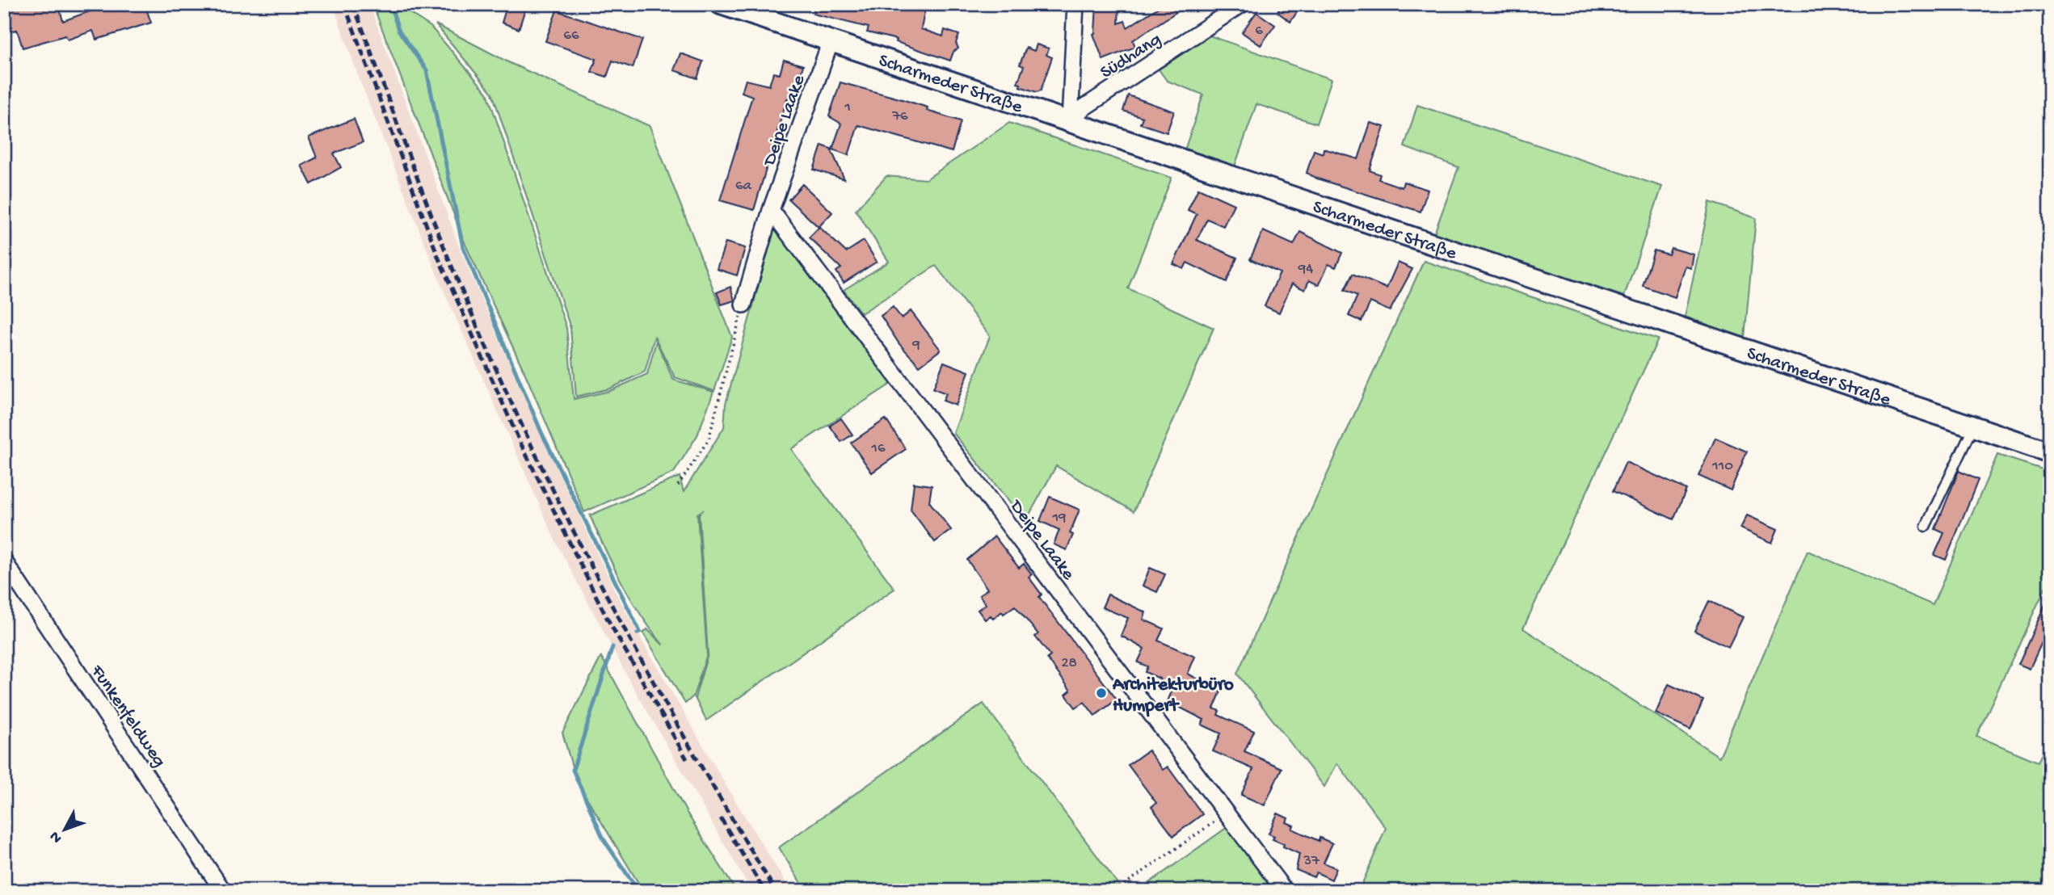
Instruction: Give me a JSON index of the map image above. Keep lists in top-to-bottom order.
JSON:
{
  "streets": {
    "street": [
      "Südhang",
      "Scharmeder Straße",
      "Deipe Laake",
      "Funkenfeldweg"
    ]
  },
  "crossings": [
    ["Südhang", "Scharmeder Straße"],
    ["Scharmeder Straße", "Deipe Laake"]
  ],
  "places": ["Architekturbüro Humpert"],
  "house_numbers": [
    "6",
    "66",
    "1",
    "76",
    "6a",
    "94",
    "9",
    "16",
    "110",
    "19",
    "28",
    "37"
  ],
  "north": "bottom left"
}
